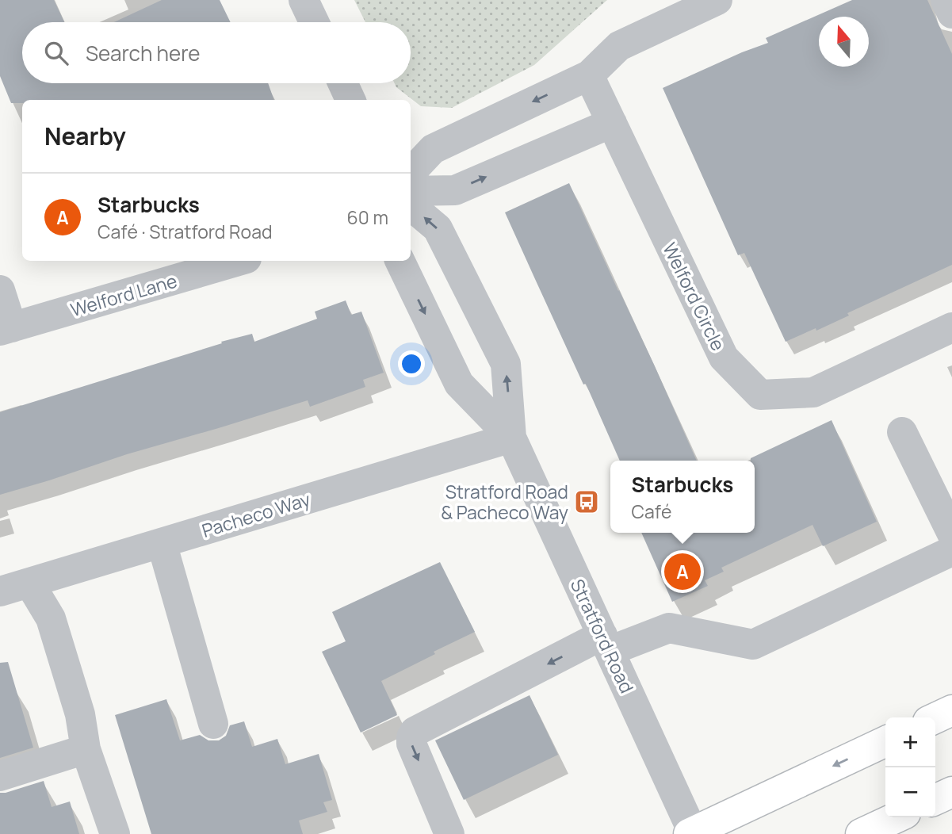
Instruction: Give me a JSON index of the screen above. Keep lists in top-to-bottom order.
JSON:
{
  "streets": {
    "street": [
      "Welford Lane",
      "Welford Circle",
      "Pacheco Way",
      "Stratford Road"
    ]
  },
  "crossings": [
    ["Pacheco Way", "Stratford Road"]
  ],
  "places": {
    "bus stop": ["Stratford Road & Pacheco Way"]
  },
  "north": "top",
  "page": {
    "search": "Search here",
    "heading": "Nearby",
    "list": [
      {
        "mark": "A",
        "name": "Starbucks",
        "note": "Café · Stratford Road",
        "value": "60 m"
      }
    ],
    "popup": ["Starbucks", "Café"],
    "pins": "A",
    "map_buttons": ["+", "−"]
  }
}
